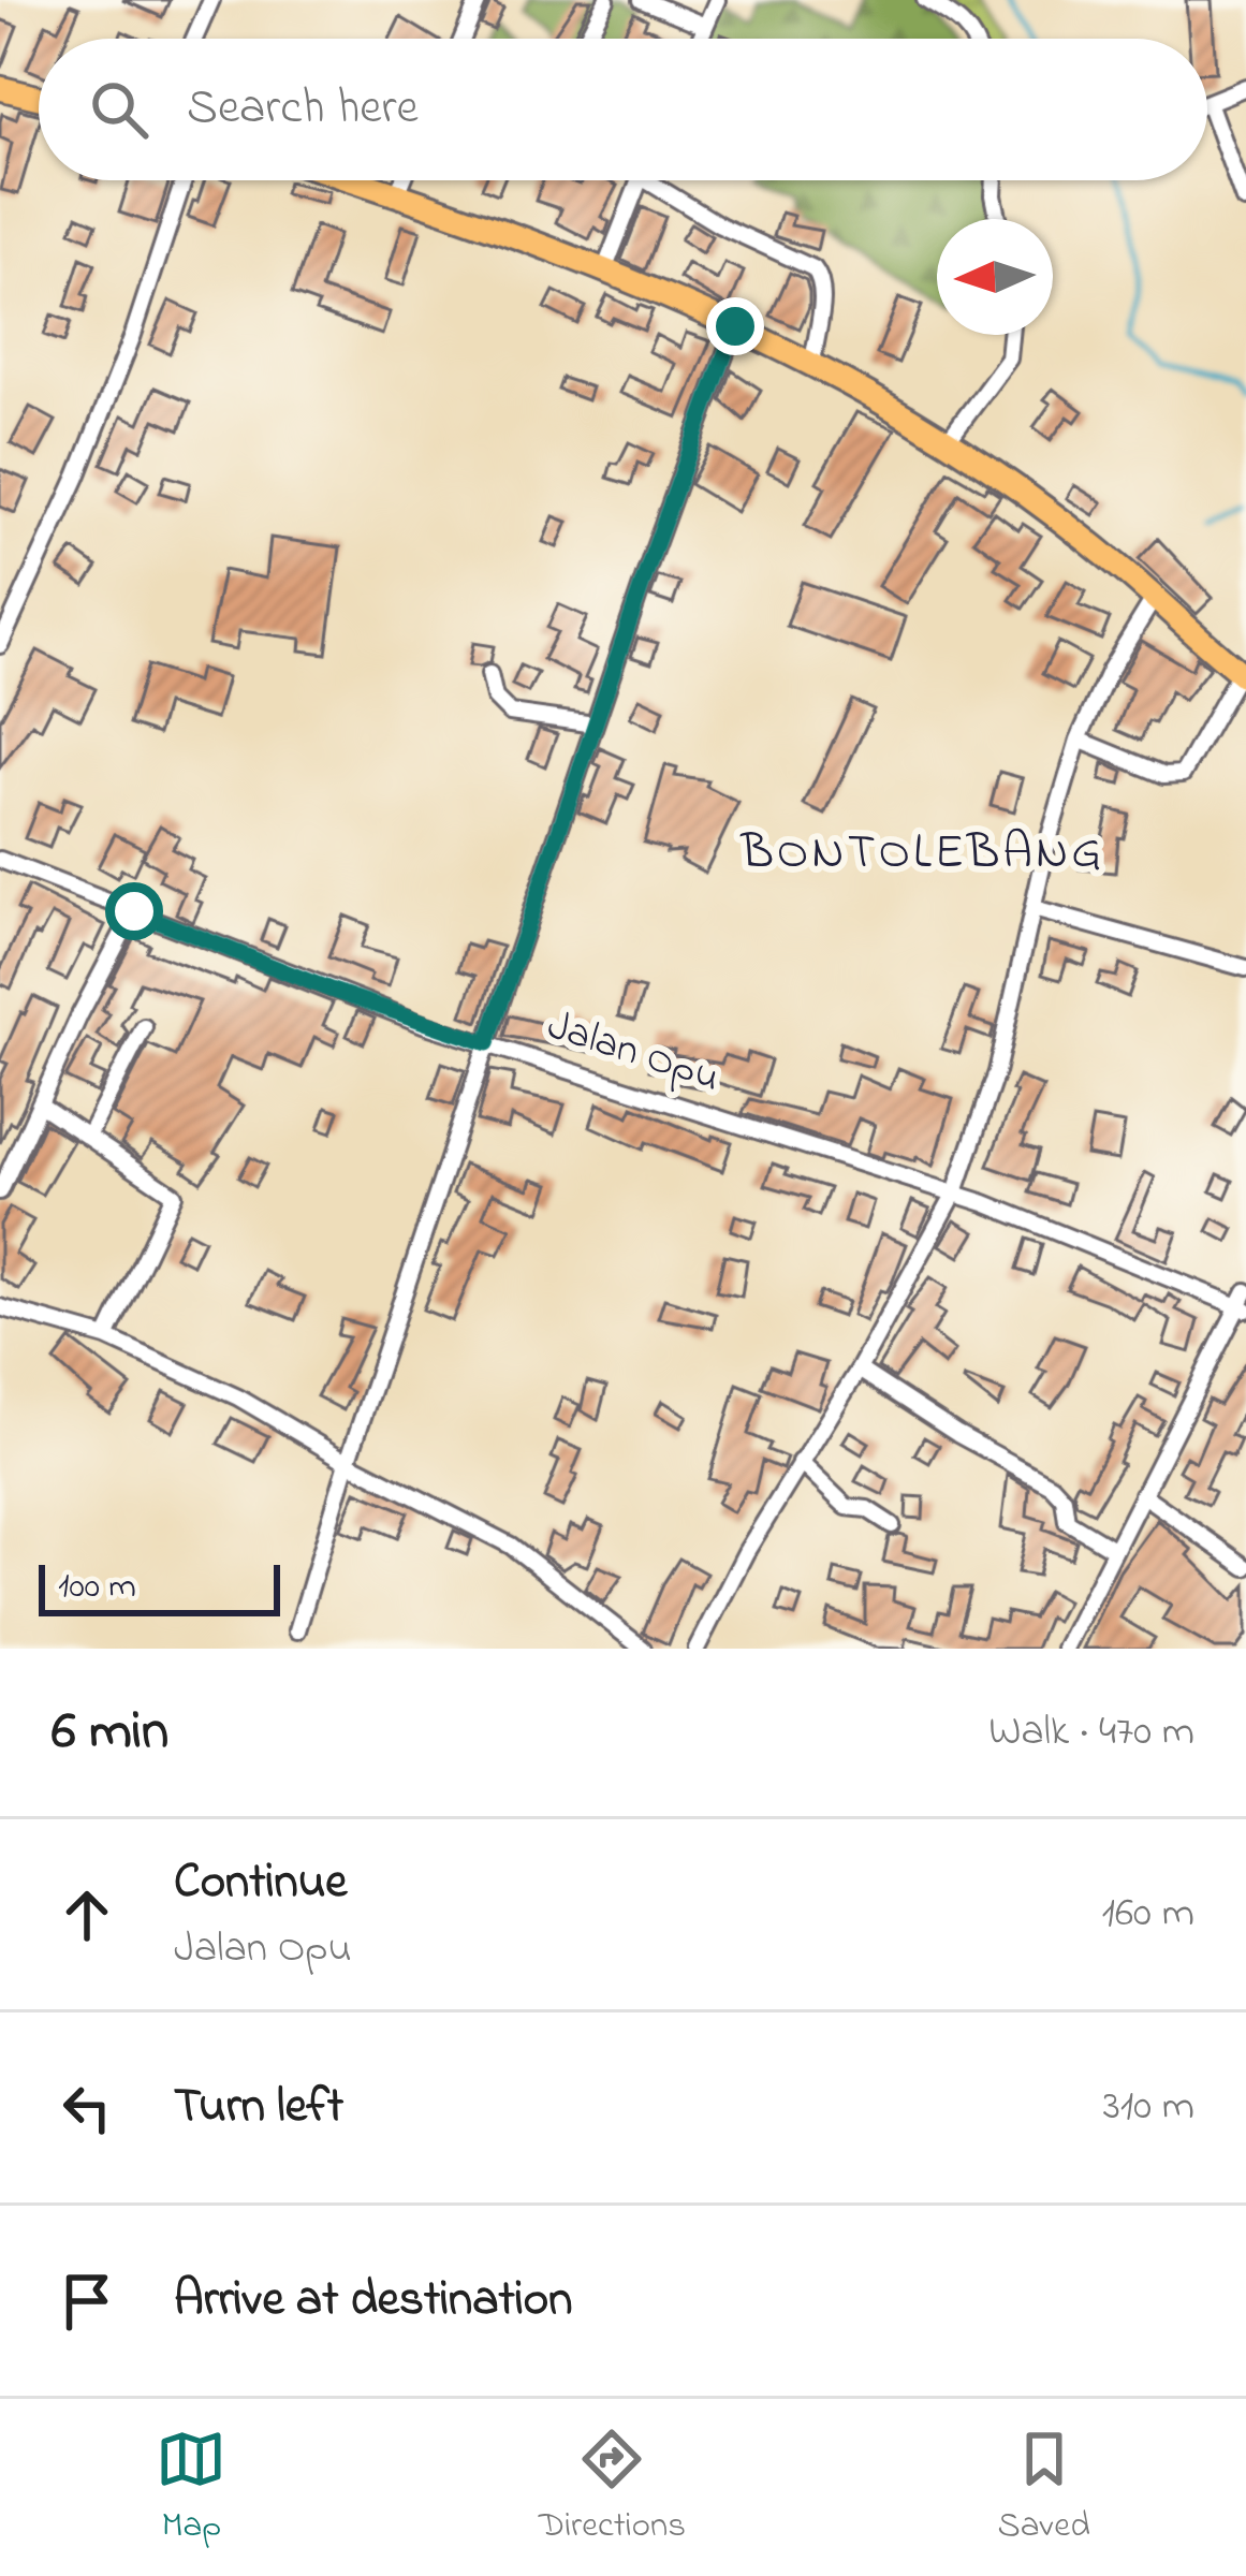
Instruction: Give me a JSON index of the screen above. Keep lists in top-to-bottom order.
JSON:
{
  "streets": {
    "street": ["Jalan Opu"]
  },
  "districts": ["BONTOLEBANG"],
  "scale_bar": "100 m",
  "north": "left",
  "page": {
    "search": "Search here",
    "scale": "100 m",
    "heading": ["6 min", "Walk · 470 m"],
    "list": [
      ["Continue", "Jalan Opu", "160 m"],
      ["Turn left", "310 m"],
      "Arrive at destination"
    ],
    "nav": ["Map", "Directions", "Saved"]
  }
}
